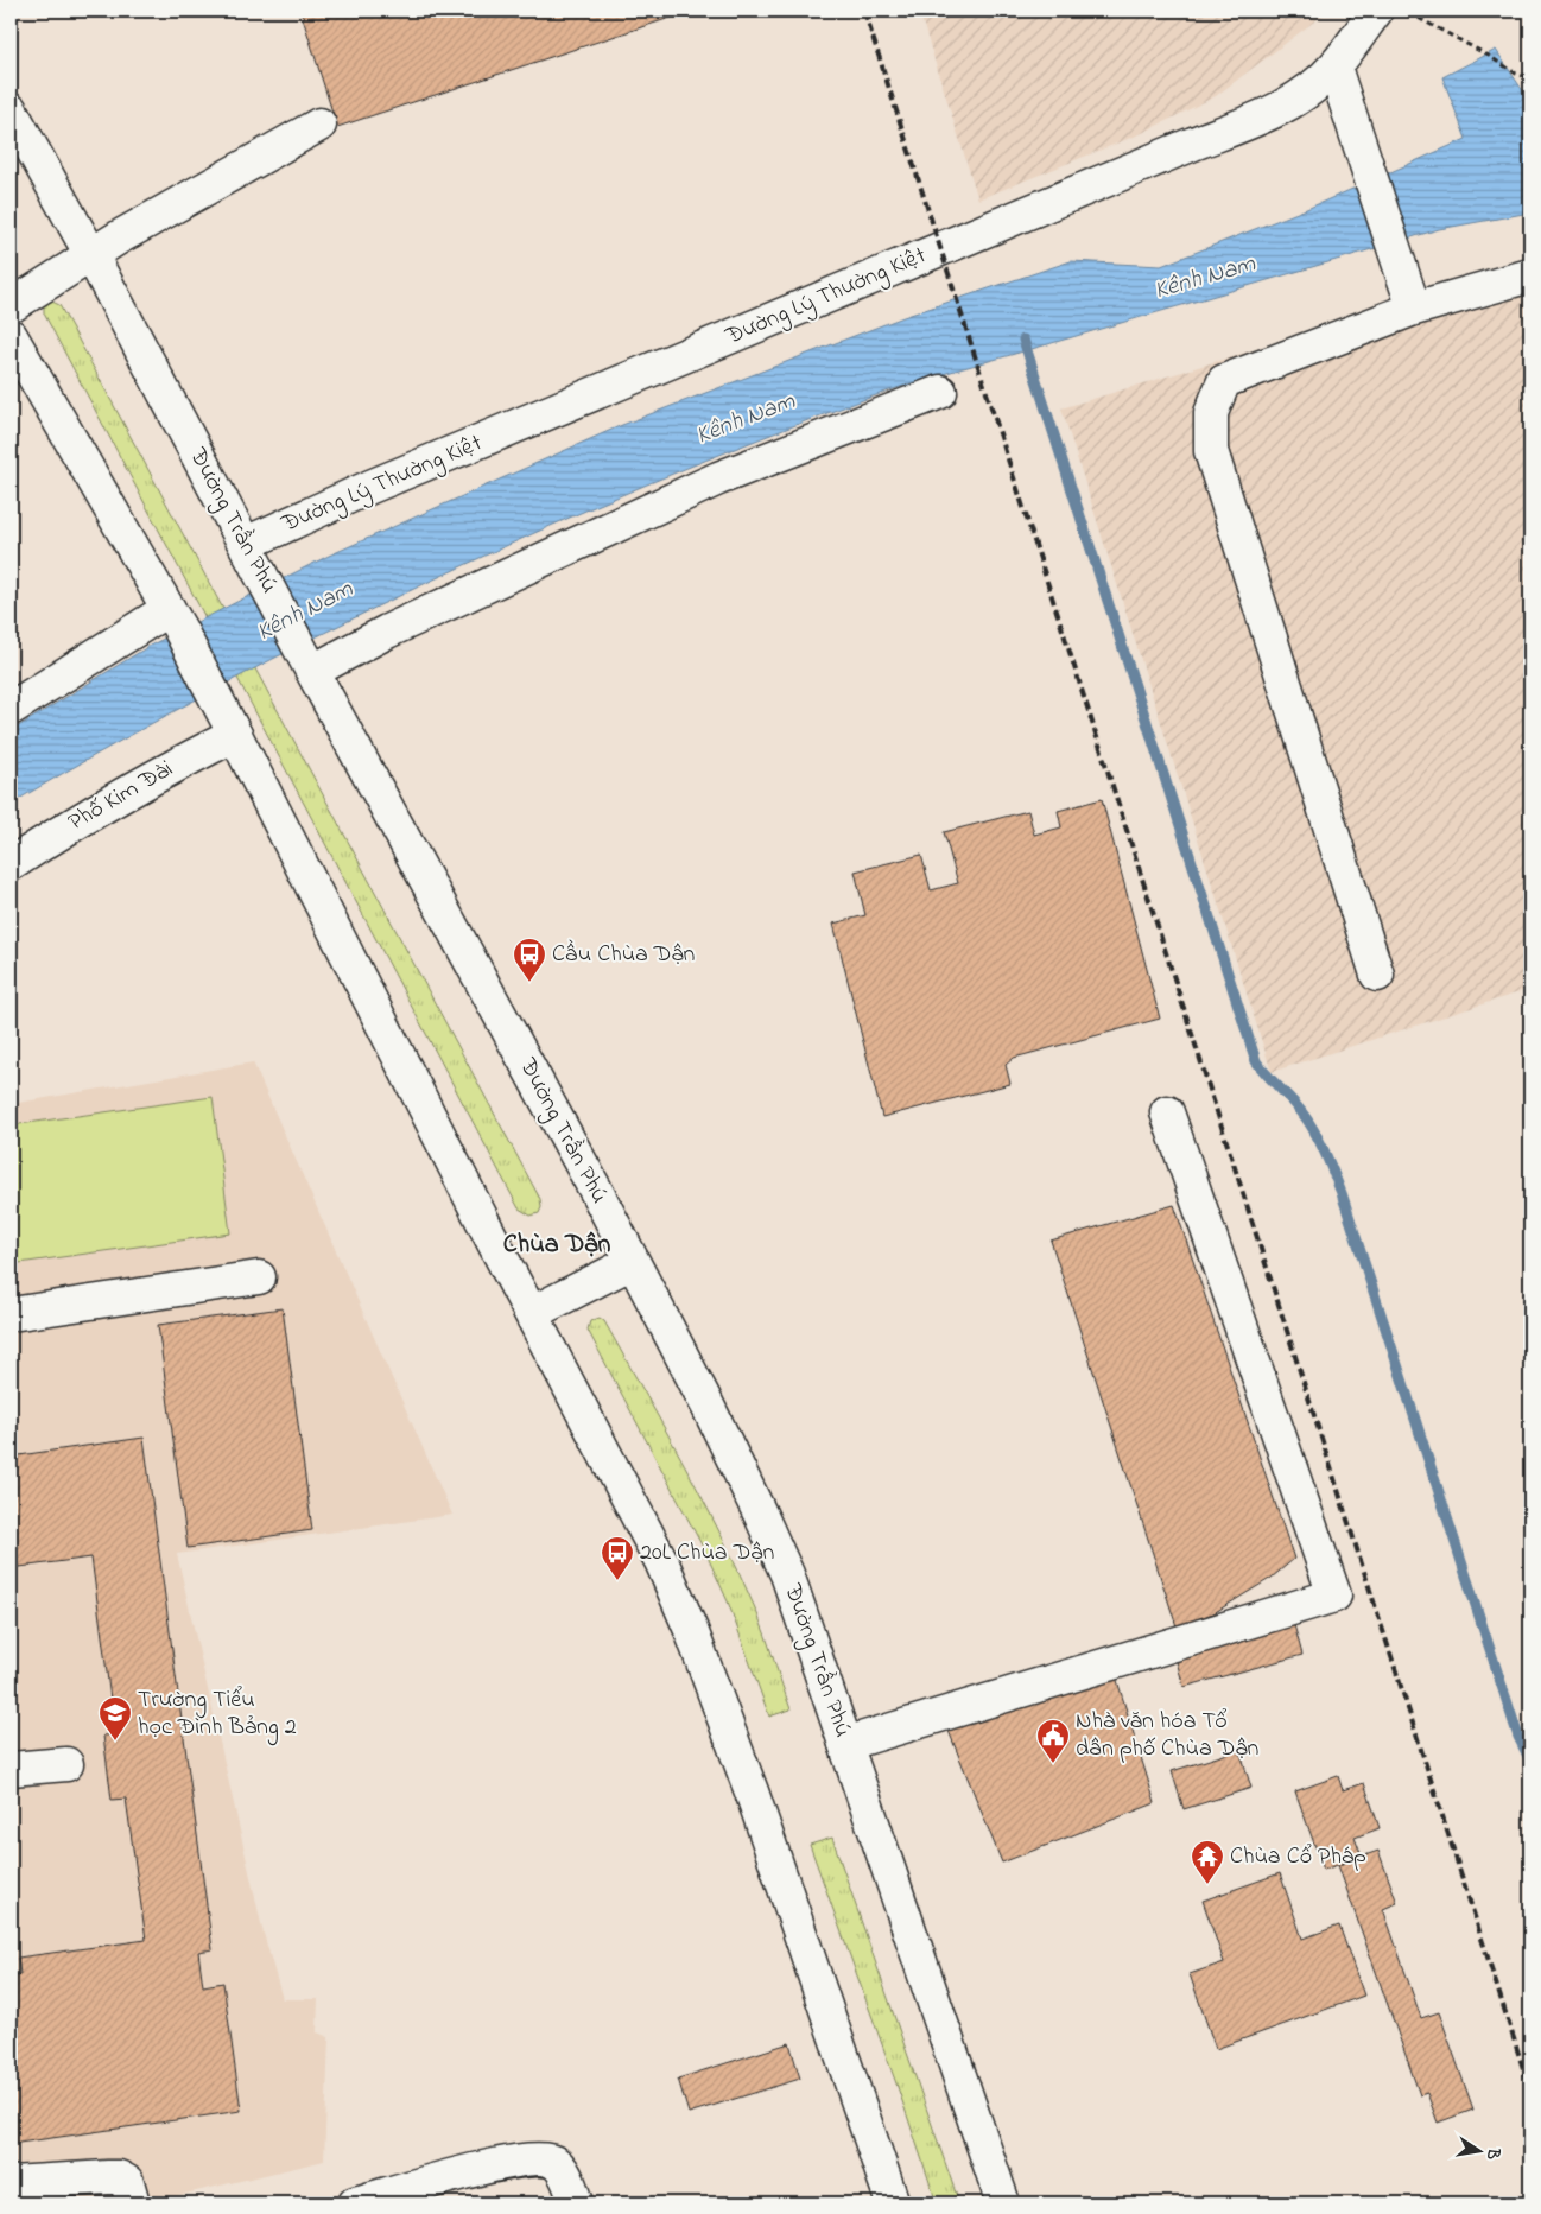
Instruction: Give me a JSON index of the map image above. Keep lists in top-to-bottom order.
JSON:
{
  "streets": {
    "main road": ["Đường Lý Thường Kiệt", "Đường Trần Phú", "Phố Kim Đài"]
  },
  "crossings": [
    ["Đường Lý Thường Kiệt", "Đường Trần Phú"]
  ],
  "districts": ["Chùa Dận"],
  "water": ["Kênh Nam"],
  "places": {
    "bus stop": ["Cầu Chùa Dận", "20L Chùa Dận"],
    "school or university": ["Trường Tiểu học Đình Bảng 2"],
    "public building": ["Nhà văn hóa Tổ dân phố Chùa Dận"],
    "temple": ["Chùa Cổ Pháp"]
  },
  "north": "right"
}
